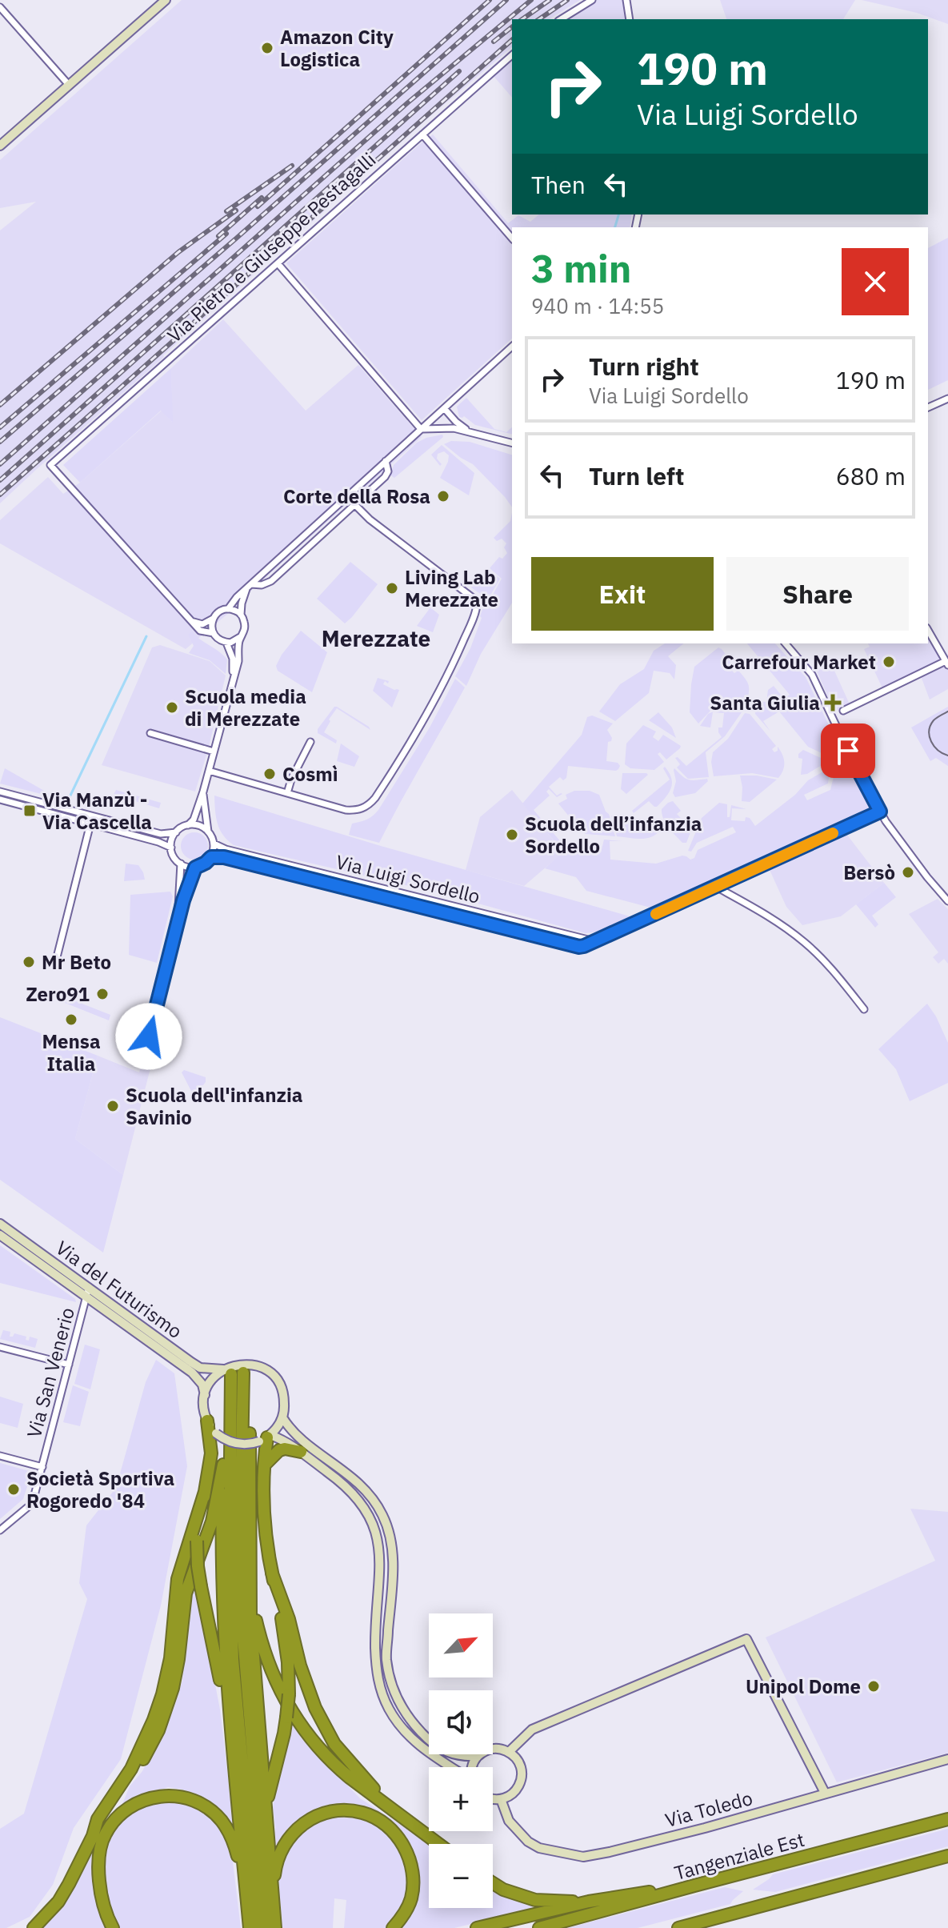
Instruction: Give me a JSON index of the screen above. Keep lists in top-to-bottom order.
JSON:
{
  "streets": {
    "highway": ["Tangenziale Est"],
    "street": [
      "Via Pietro e Giuseppe Pestagalli",
      "Via Luigi Sordello",
      "Via del Futurismo",
      "Via San Venerio",
      "Via Toledo"
    ]
  },
  "crossings": [
    ["Via del Futurismo", "Via San Venerio"]
  ],
  "districts": ["Merezzate"],
  "places": {
    "other": [
      "Amazon City Logistica",
      "Corte della Rosa",
      "Living Lab Merezzate",
      "Carrefour Market",
      "Scuola media di Merezzate",
      "Cosmì",
      "Scuola dell’infanzia Sordello",
      "Bersò",
      "Mr Beto",
      "Zero91",
      "Mensa Italia",
      "Scuola dell'infanzia Savinio",
      "Società Sportiva Rogoredo '84",
      "Unipol Dome"
    ],
    "health": ["Santa Giulia"],
    "transit": ["Via Manzù - Via Cascella"]
  },
  "north": "top right",
  "page": {
    "turn": ["190 m", "Via Luigi Sordello"],
    "then": "Then",
    "heading": ["3 min", "940 m · 14:55"],
    "list": [
      {
        "name": "Turn right",
        "note": "Via Luigi Sordello",
        "value": "190 m"
      },
      {
        "name": "Turn left",
        "value": "680 m"
      }
    ],
    "buttons": ["Exit", "Share"],
    "map_buttons": ["+", "−"]
  }
}
